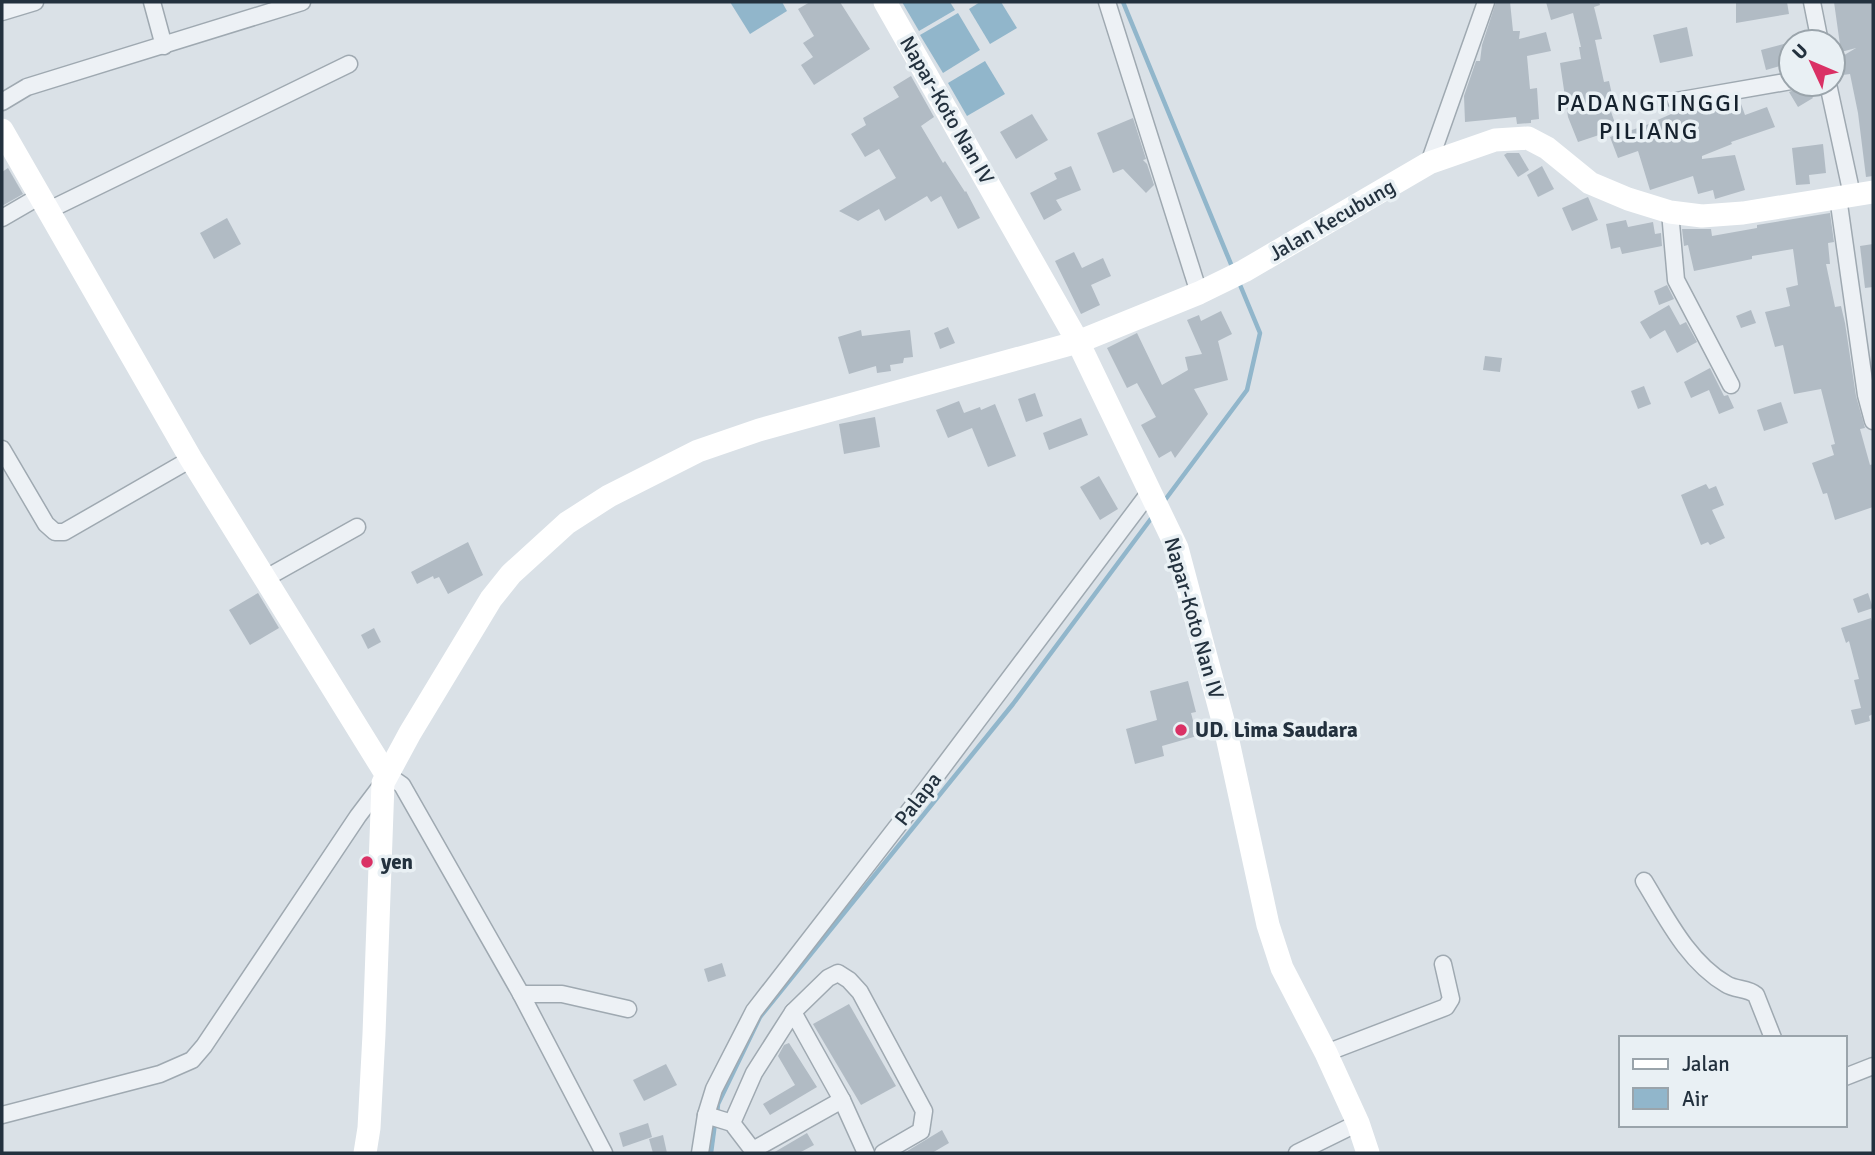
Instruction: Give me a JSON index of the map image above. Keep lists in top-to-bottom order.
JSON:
{
  "streets": {
    "street": ["Napar-Koto Nan IV", "Jalan Kecubung", "Palapa"]
  },
  "crossings": [
    ["Napar-Koto Nan IV", "Jalan Kecubung"],
    ["Napar-Koto Nan IV", "Palapa"]
  ],
  "districts": ["PADANGTINGGI PILIANG"],
  "places": ["UD. Lima Saudara", "yen"],
  "legend": ["Jalan", "Air"],
  "north": "top left"
}
